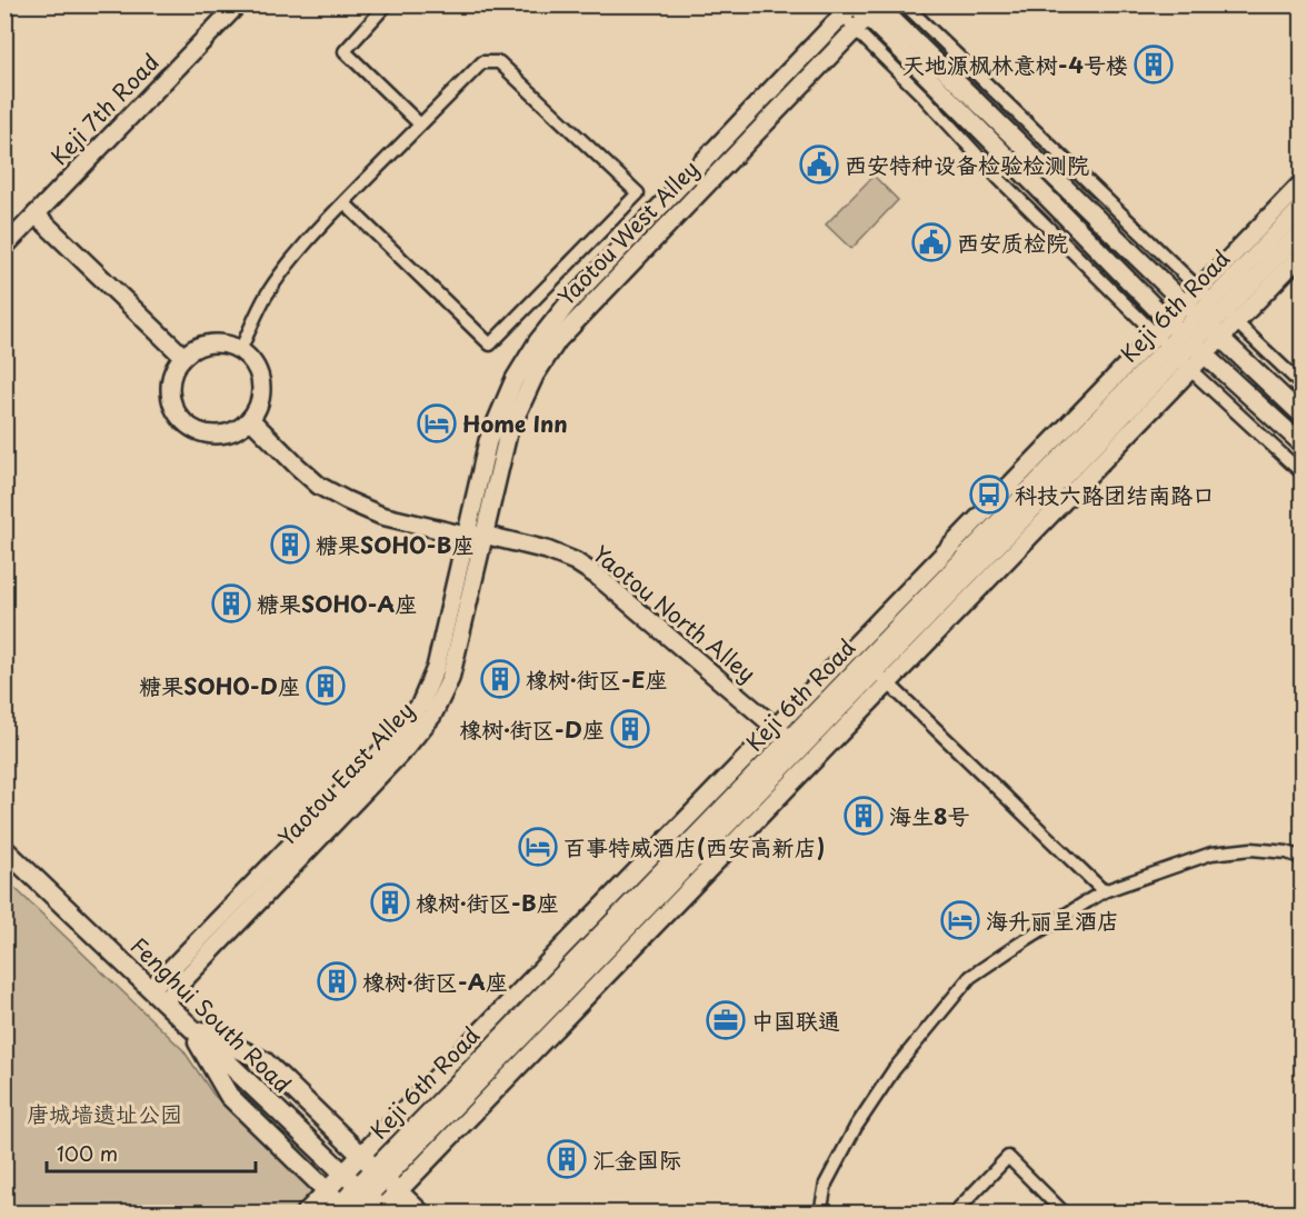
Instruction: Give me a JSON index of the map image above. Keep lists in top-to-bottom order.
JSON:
{
  "streets": {
    "main road": [
      "Keji 7th Road",
      "Yaotou West Alley",
      "Keji 6th Road",
      "Yaotou North Alley",
      "Yaotou East Alley",
      "Fenghui South Road"
    ]
  },
  "crossings": [
    ["Yaotou West Alley", "Yaotou North Alley"],
    ["Yaotou West Alley", "Yaotou East Alley"],
    ["Keji 6th Road", "Yaotou North Alley"],
    ["Keji 6th Road", "Fenghui South Road"],
    ["Yaotou North Alley", "Yaotou East Alley"],
    ["Yaotou East Alley", "Fenghui South Road"]
  ],
  "parks": ["唐城墙遗址公园"],
  "places": {
    "building": [
      "天地源枫林意树-4号楼",
      "糖果SOHO-B座",
      "糖果SOHO-A座",
      "橡树·街区-E座",
      "糖果SOHO-D座",
      "橡树·街区-D座",
      "海生8号",
      "橡树·街区-B座",
      "橡树·街区-A座",
      "汇金国际"
    ],
    "public building": ["西安特种设备检验检测院", "西安质检院"],
    "hotel": ["Home Inn", "百事特威酒店(西安高新店)", "海升丽呈酒店"],
    "bus stop": ["科技六路团结南路口"],
    "office": ["中国联通"]
  },
  "scale_bar": "100 m"
}
